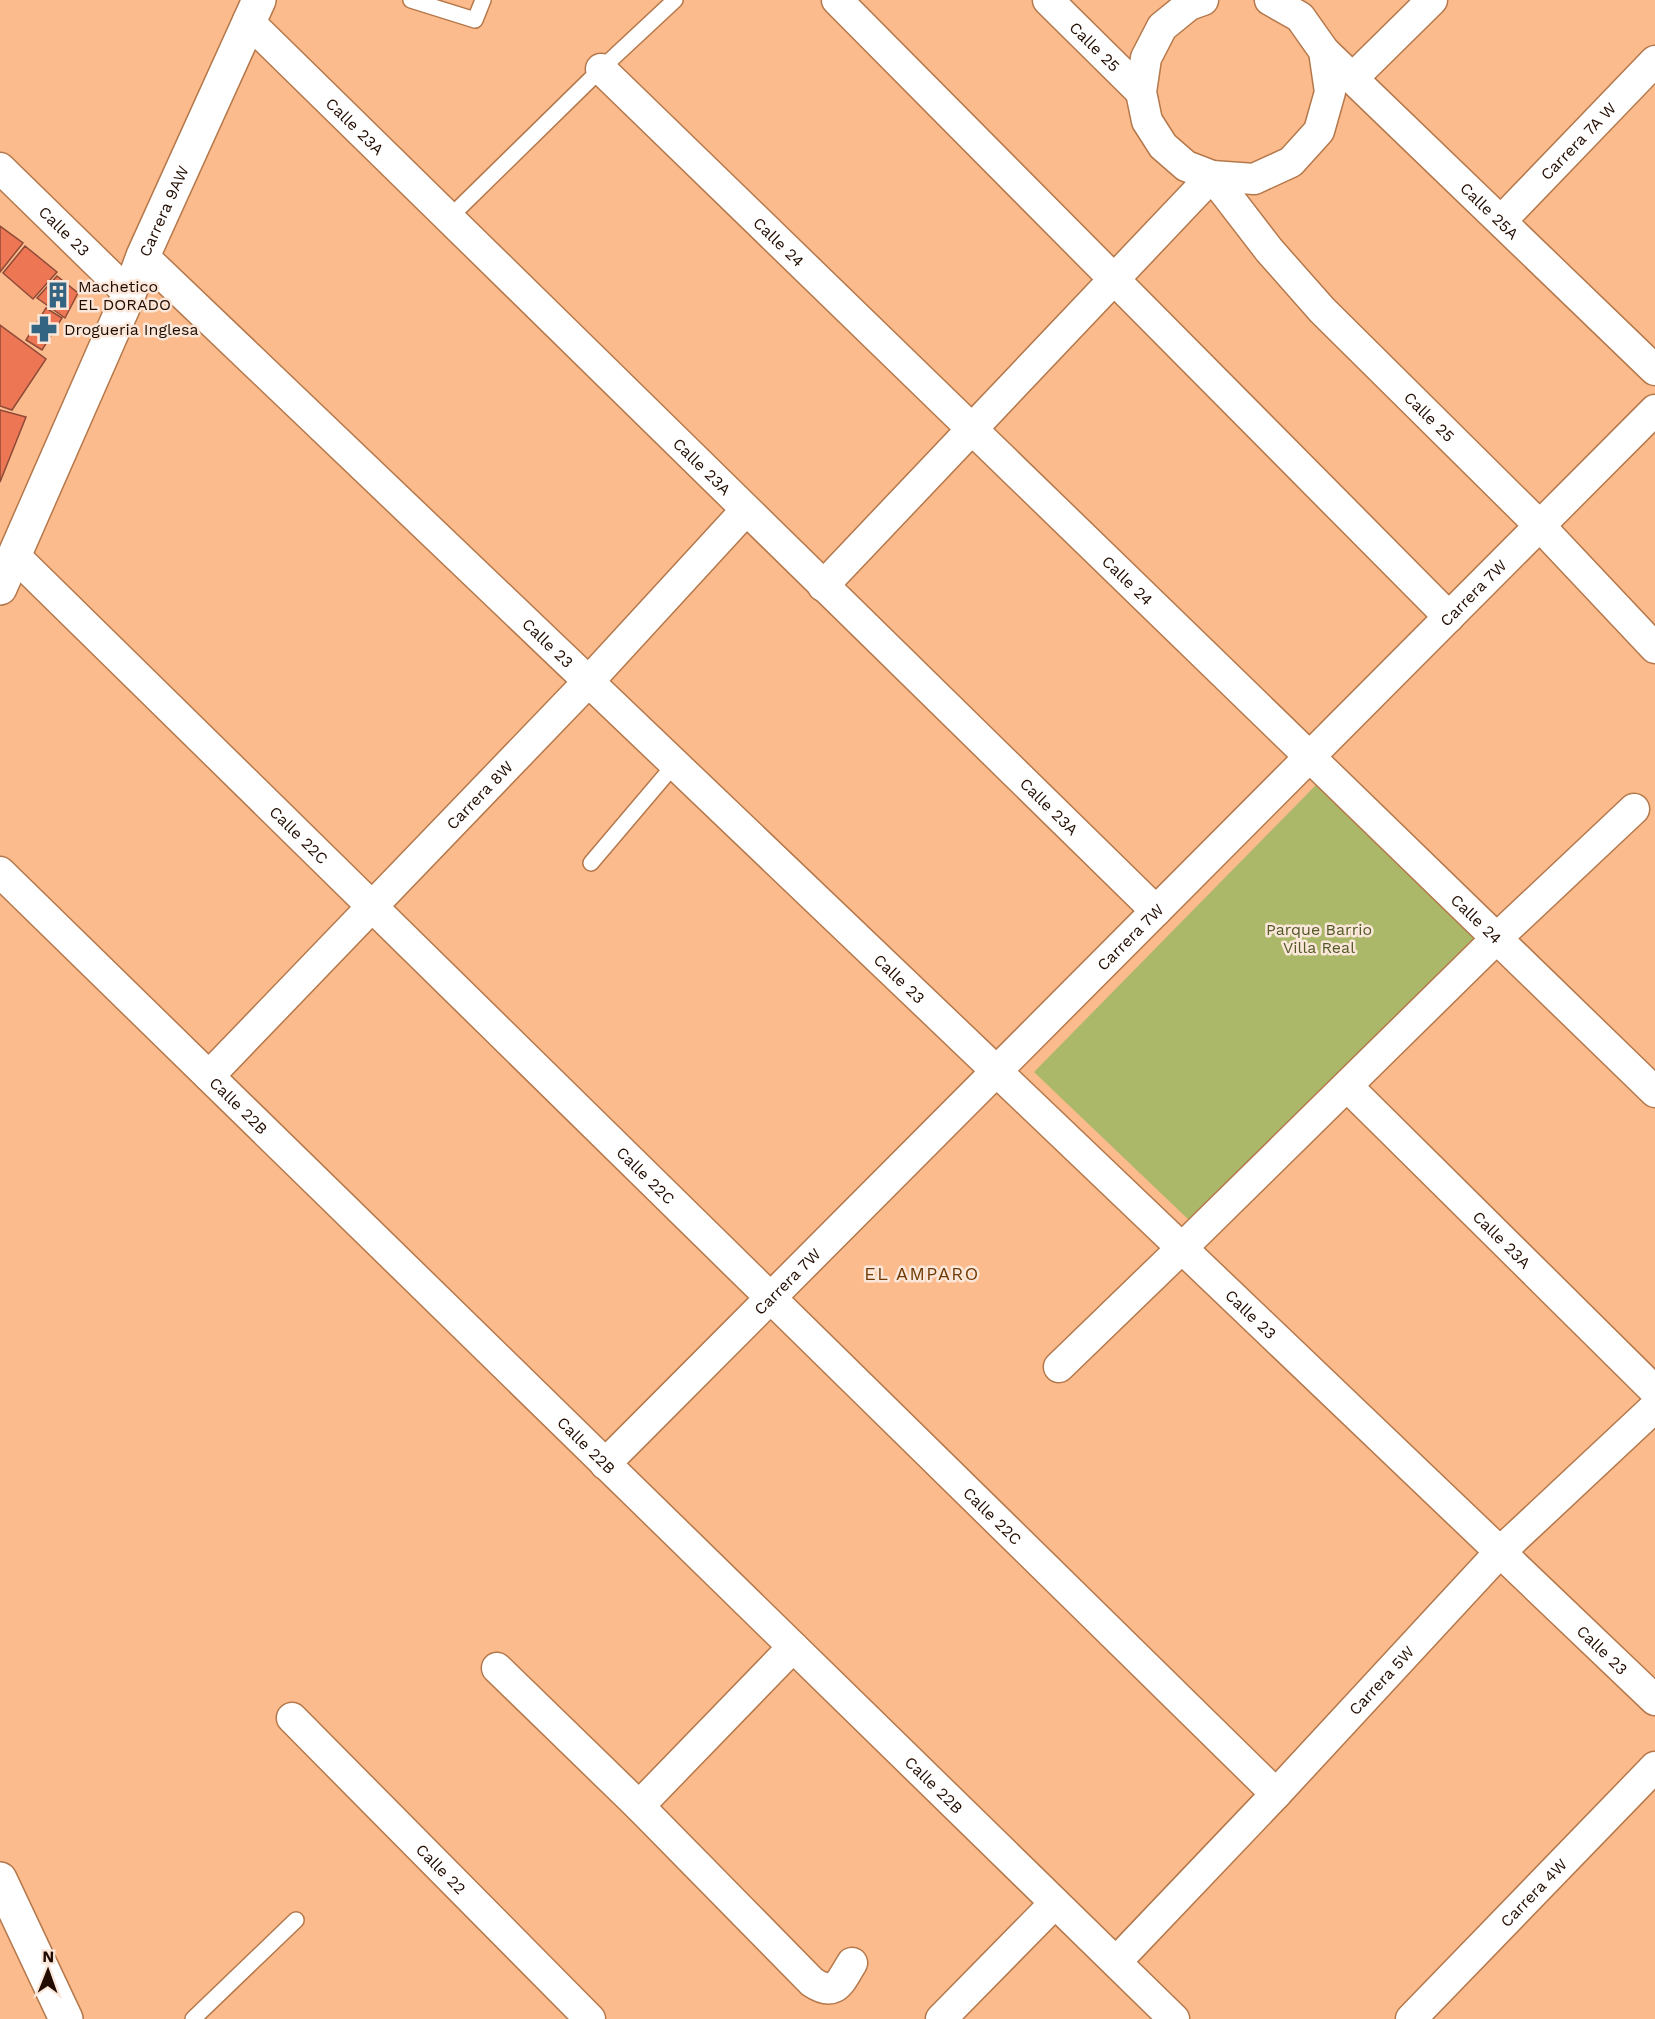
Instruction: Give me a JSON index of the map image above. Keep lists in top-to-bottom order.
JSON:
{
  "streets": {
    "main road": ["Carrera 9AW"],
    "street": [
      "Calle 25",
      "Calle 23A",
      "Carrera 7A W",
      "Calle 25A",
      "Calle 23",
      "Calle 24",
      "Carrera 7W",
      "Carrera 8W",
      "Calle 22C",
      "Calle 22B",
      "Carrera 5W",
      "Calle 22",
      "Carrera 4W"
    ]
  },
  "crossings": [
    ["Calle 25", "Carrera 7W"],
    ["Calle 23A", "Carrera 9AW"],
    ["Calle 23A", "Carrera 7W"],
    ["Calle 23A", "Carrera 8W"],
    ["Carrera 7A W", "Calle 25A"],
    ["Carrera 9AW", "Calle 23"],
    ["Carrera 9AW", "Calle 22C"],
    ["Calle 23", "Carrera 7W"],
    ["Calle 23", "Carrera 8W"],
    ["Calle 23", "Carrera 5W"],
    ["Calle 24", "Carrera 7W"],
    ["Carrera 7W", "Calle 22C"],
    ["Carrera 7W", "Calle 22B"],
    ["Carrera 8W", "Calle 22C"],
    ["Carrera 8W", "Calle 22B"],
    ["Calle 22C", "Carrera 5W"],
    ["Calle 22B", "Carrera 5W"]
  ],
  "districts": ["EL AMPARO"],
  "parks": ["Parque Barrio Villa Real"],
  "places": {
    "building": ["Machetico EL DORADO"],
    "pharmacy": ["Drogueria Inglesa"]
  },
  "north": "top"
}
